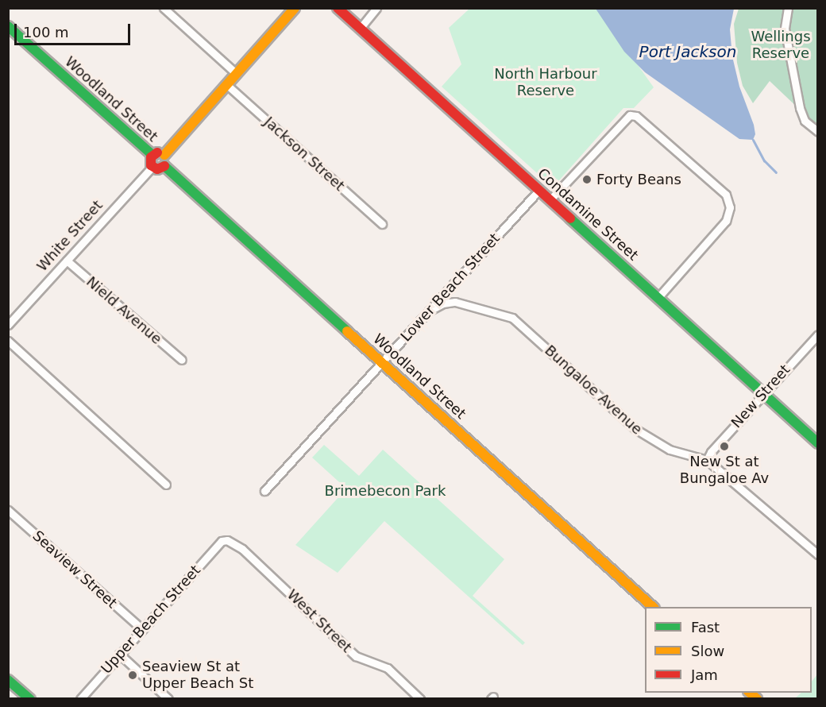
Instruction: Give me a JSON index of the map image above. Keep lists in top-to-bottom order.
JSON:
{
  "streets": {
    "street": [
      "Woodland Street",
      "Jackson Street",
      "Condamine Street",
      "White Street",
      "Lower Beach Street",
      "Nield Avenue",
      "Bungaloe Avenue",
      "New Street",
      "Seaview Street",
      "Upper Beach Street",
      "West Street"
    ]
  },
  "crossings": [
    ["Woodland Street", "White Street"],
    ["Woodland Street", "Lower Beach Street"],
    ["Condamine Street", "Lower Beach Street"],
    ["Condamine Street", "New Street"],
    ["White Street", "Nield Avenue"],
    ["Lower Beach Street", "Bungaloe Avenue"],
    ["Bungaloe Avenue", "New Street"],
    ["Seaview Street", "Upper Beach Street"],
    ["Upper Beach Street", "West Street"]
  ],
  "water": ["Port Jackson"],
  "parks": ["Wellings Reserve", "North Harbour Reserve", "Brimebecon Park"],
  "places": ["Forty Beans", "New St at Bungaloe Av", "Seaview St at Upper Beach St"],
  "legend": ["Fast", "Slow", "Jam"],
  "scale_bar": "100 m"
}
